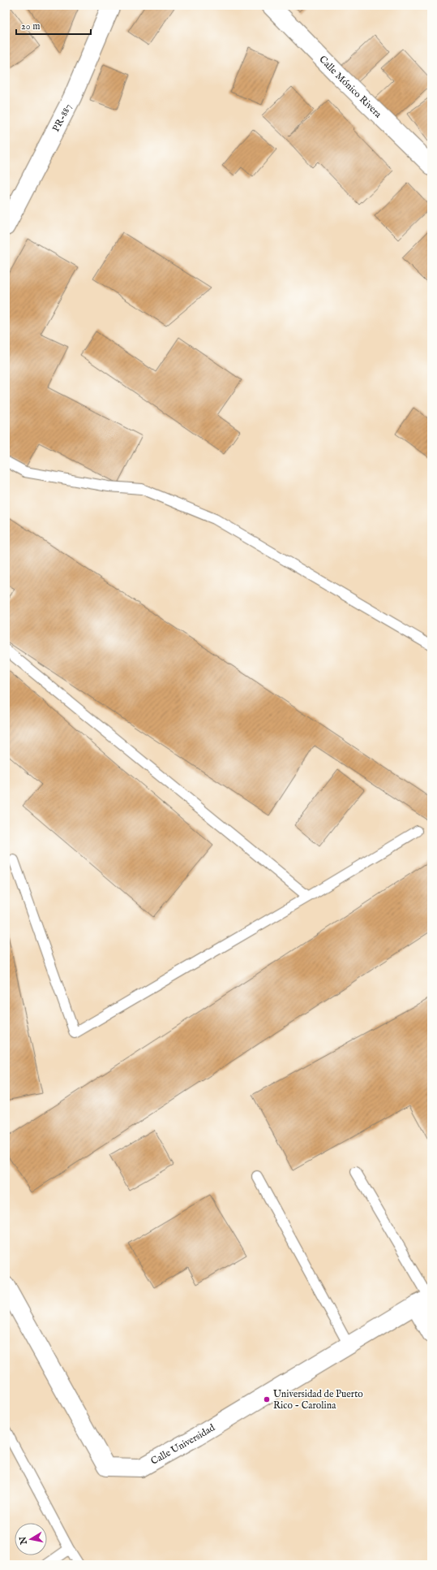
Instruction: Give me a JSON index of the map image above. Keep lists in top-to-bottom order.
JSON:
{
  "streets": {
    "street": ["Calle Mónico Rivera", "PR-887", "Calle Universidad"]
  },
  "places": ["Universidad de Puerto Rico - Carolina"],
  "scale_bar": "20 m",
  "north": "left"
}
